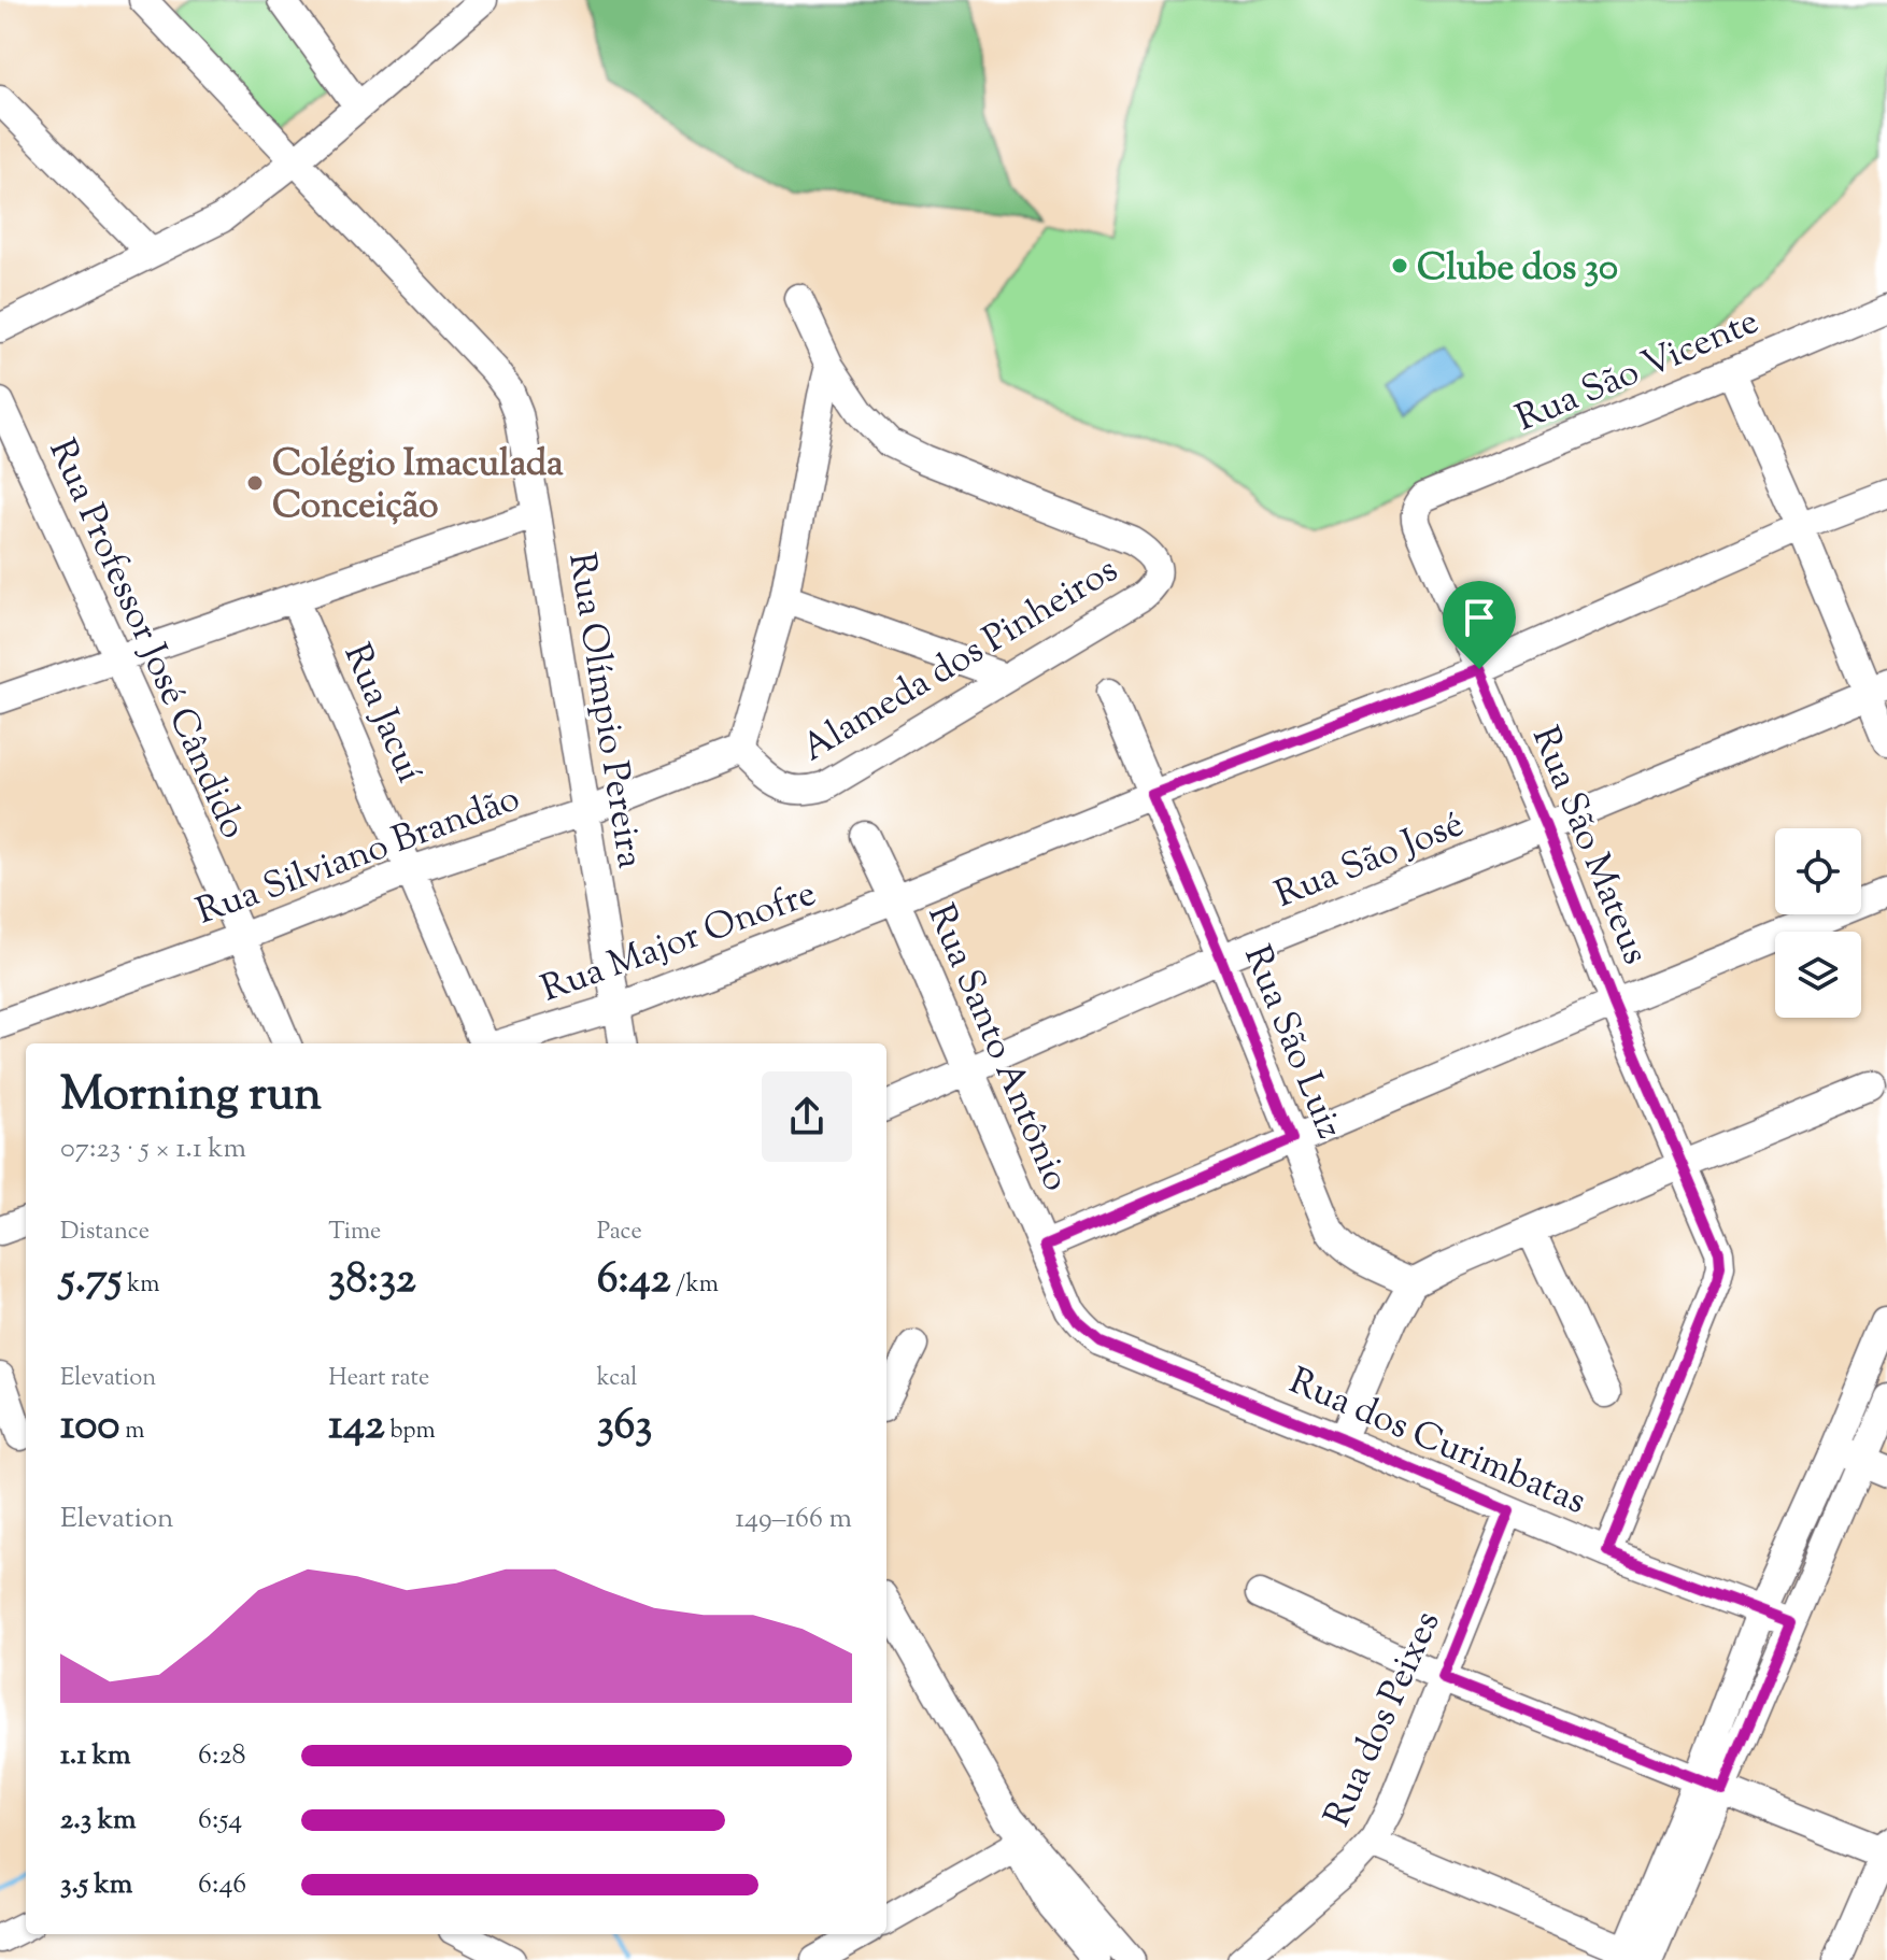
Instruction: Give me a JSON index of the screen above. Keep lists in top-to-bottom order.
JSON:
{
  "streets": {
    "street": [
      "Rua São Vicente",
      "Rua Professor José Cândido",
      "Alameda dos Pinheiros",
      "Rua Olímpio Pereira",
      "Rua Jacuí",
      "Rua São Mateus",
      "Rua Silviano Brandão",
      "Rua São José",
      "Rua Major Onofre",
      "Rua São Luiz",
      "Rua Santo Antônio",
      "Rua dos Curimbatas",
      "Rua dos Peixes"
    ]
  },
  "crossings": [
    ["Rua São Vicente", "Rua São Mateus"],
    ["Rua Professor José Cândido", "Rua Silviano Brandão"],
    ["Alameda dos Pinheiros", "Rua Silviano Brandão"],
    ["Rua Olímpio Pereira", "Rua Silviano Brandão"],
    ["Rua Olímpio Pereira", "Rua Major Onofre"],
    ["Rua Jacuí", "Rua Silviano Brandão"],
    ["Rua São Mateus", "Rua São José"],
    ["Rua São Mateus", "Rua Major Onofre"],
    ["Rua São Mateus", "Rua dos Curimbatas"],
    ["Rua São José", "Rua São Luiz"],
    ["Rua São José", "Rua Santo Antônio"],
    ["Rua Major Onofre", "Rua São Luiz"],
    ["Rua Major Onofre", "Rua Santo Antônio"],
    ["Rua Santo Antônio", "Rua dos Curimbatas"],
    ["Rua dos Curimbatas", "Rua dos Peixes"]
  ],
  "places": ["Clube dos 30", "Colégio Imaculada Conceição"],
  "page": {
    "heading": ["Morning run", "07:23 · 5 × 1.1 km"],
    "stats": [
      ["Distance", "5.75 km"],
      ["Time", "38:32"],
      ["Pace", "6:42 /km"],
      ["Elevation", "100 m"],
      ["Heart rate", "142 bpm"],
      ["kcal", "363"]
    ],
    "chart": ["Elevation", "149–166 m"],
    "list": [
      {
        "name": "1.1 km",
        "note": "6:28"
      },
      {
        "name": "2.3 km",
        "note": "6:54"
      },
      {
        "name": "3.5 km",
        "note": "6:46"
      }
    ]
  }
}
